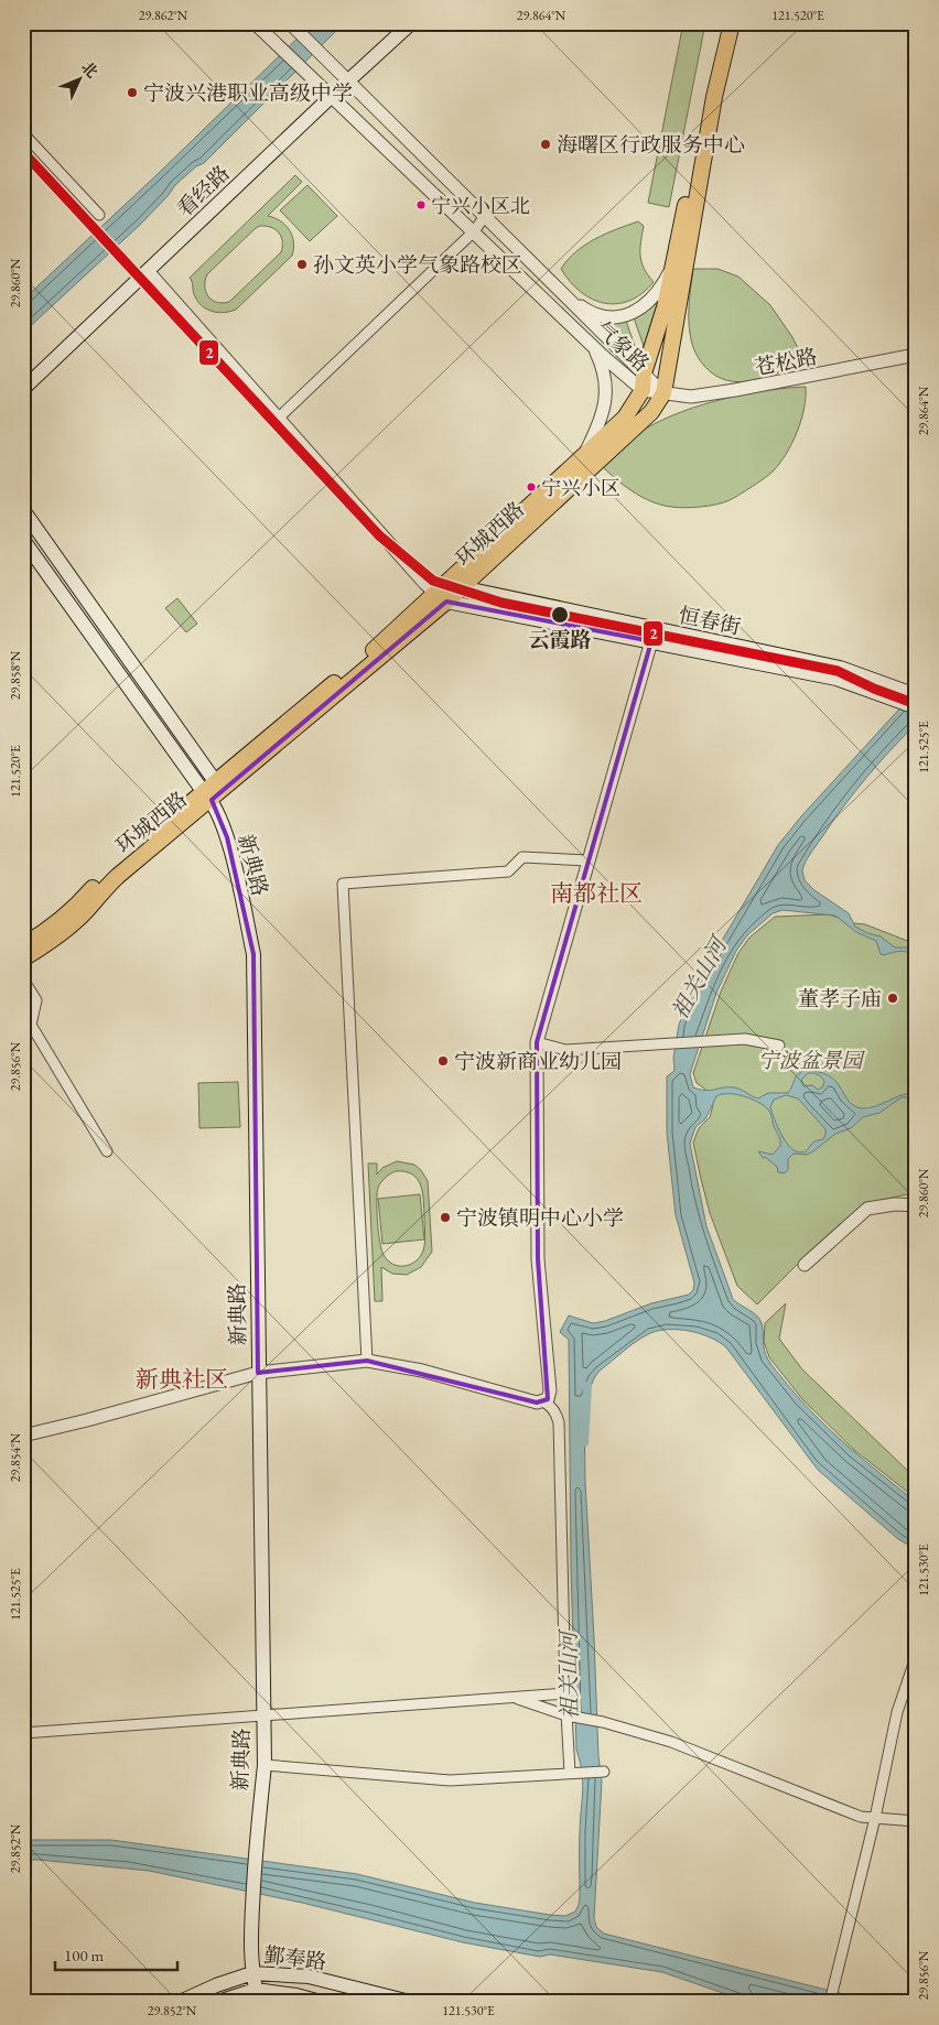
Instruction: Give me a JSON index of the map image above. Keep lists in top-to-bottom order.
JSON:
{
  "streets": {
    "main road": [
      "看经路",
      "环城西路",
      "恒春街",
      "新典路",
      "鄞奉路"
    ],
    "street": ["气象路", "苍松路"]
  },
  "crossings": [
    ["看经路", "气象路"],
    ["气象路", "苍松路"],
    ["气象路", "环城西路"],
    ["苍松路", "环城西路"],
    ["环城西路", "恒春街"],
    ["环城西路", "新典路"],
    ["新典路", "鄞奉路"]
  ],
  "districts": ["南都社区", "新典社区"],
  "water": ["祖关山河"],
  "parks": ["宁波盆景园"],
  "places": [
    "宁波兴港职业高级中学",
    "海曙区行政服务中心",
    "宁兴小区北",
    "孙文英小学气象路校区",
    "宁兴小区",
    "云霞路",
    "董孝子庙",
    "宁波新商业幼儿园",
    "宁波镇明中心小学"
  ],
  "lines": ["transit line 2"],
  "scale_bar": "100 m",
  "north": "top right",
  "coordinates": [
    "29.862°N",
    "29.864°N",
    "121.520°E",
    "29.860°N",
    "29.858°N",
    "121.525°E",
    "29.856°N",
    "29.854°N",
    "121.530°E",
    "29.852°N"
  ]
}
